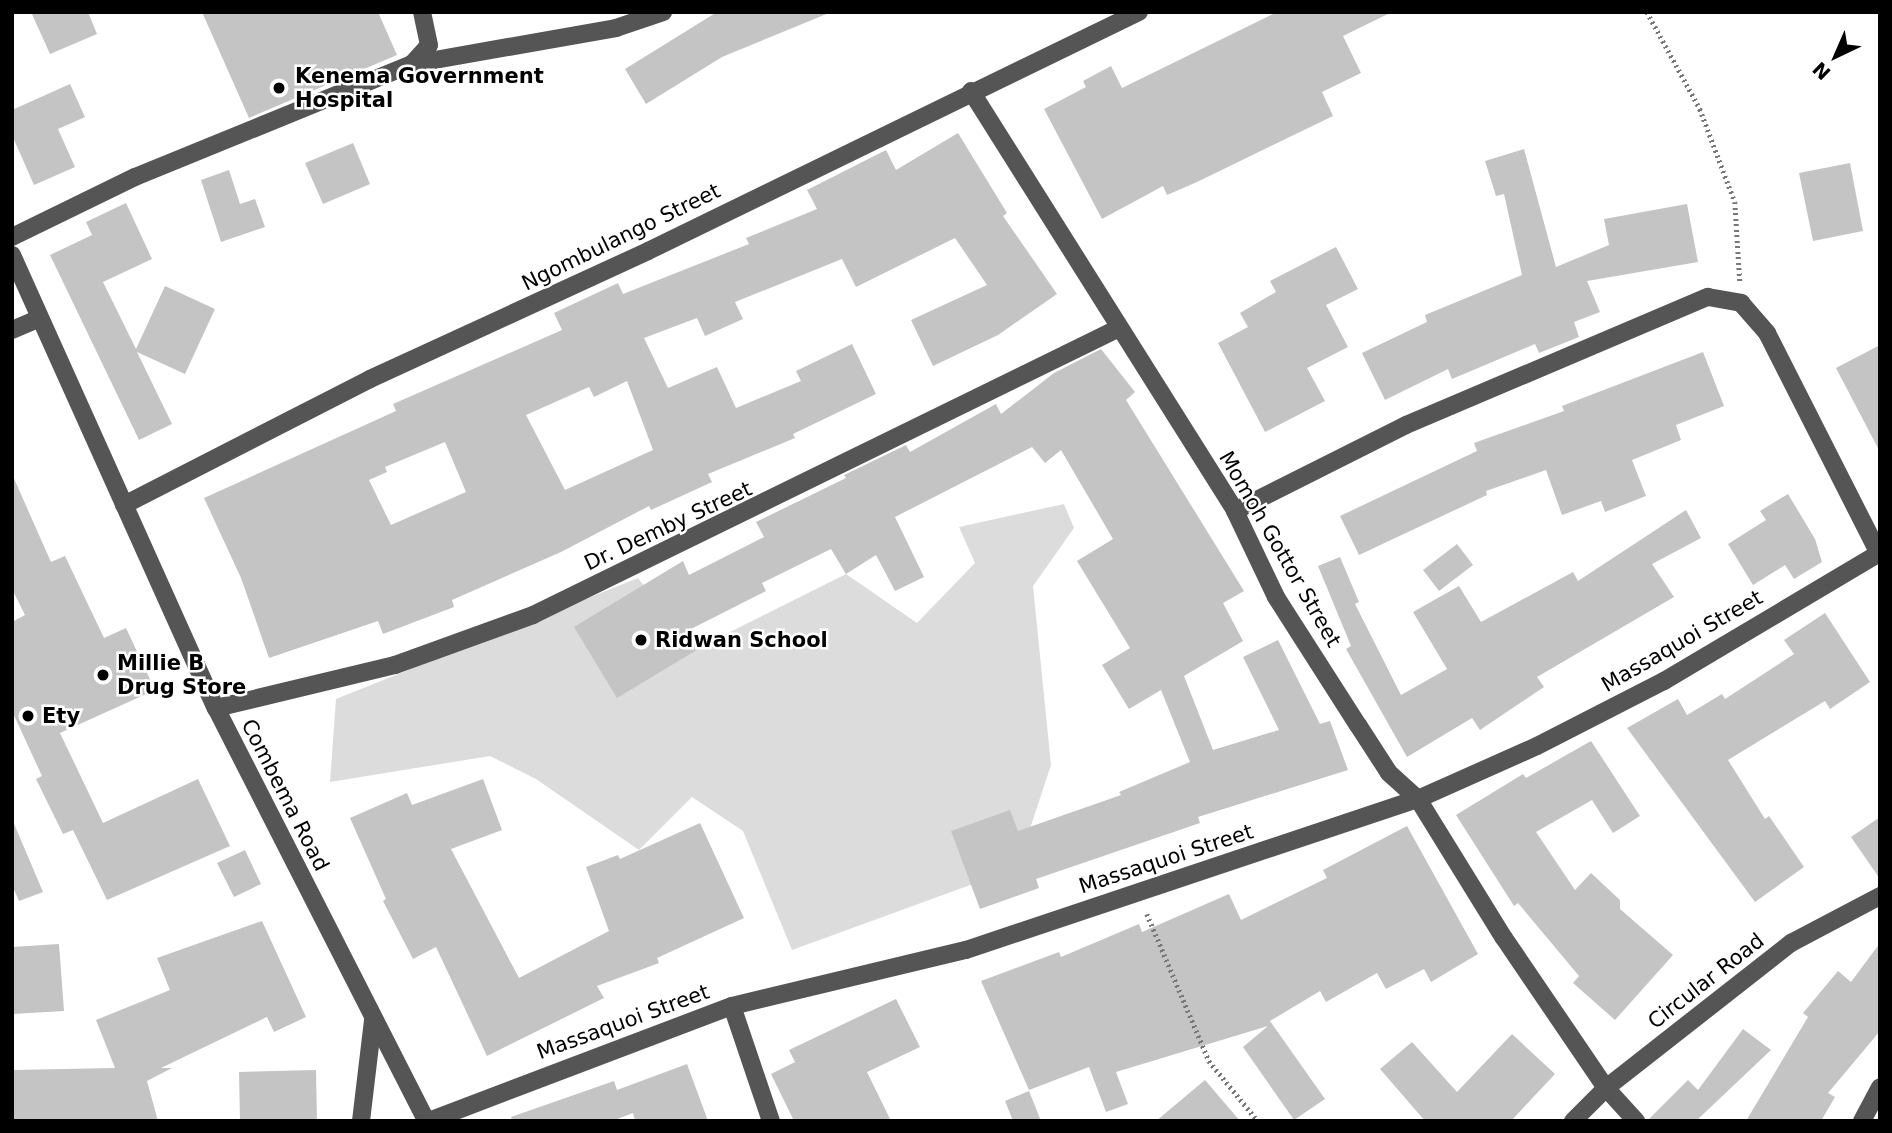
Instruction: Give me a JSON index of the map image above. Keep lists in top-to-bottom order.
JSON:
{
  "streets": {
    "street": [
      "Ngombulango Street",
      "Dr. Demby Street",
      "Momoh Gottor Street",
      "Massaquoi Street",
      "Combema Road",
      "Circular Road"
    ]
  },
  "crossings": [
    ["Ngombulango Street", "Momoh Gottor Street"],
    ["Ngombulango Street", "Combema Road"],
    ["Dr. Demby Street", "Momoh Gottor Street"],
    ["Dr. Demby Street", "Combema Road"],
    ["Momoh Gottor Street", "Massaquoi Street"],
    ["Momoh Gottor Street", "Circular Road"],
    ["Massaquoi Street", "Combema Road"]
  ],
  "places": [
    "Kenema Government Hospital",
    "Ridwan School",
    "Millie B Drug Store",
    "Ety"
  ],
  "north": "bottom left"
}
